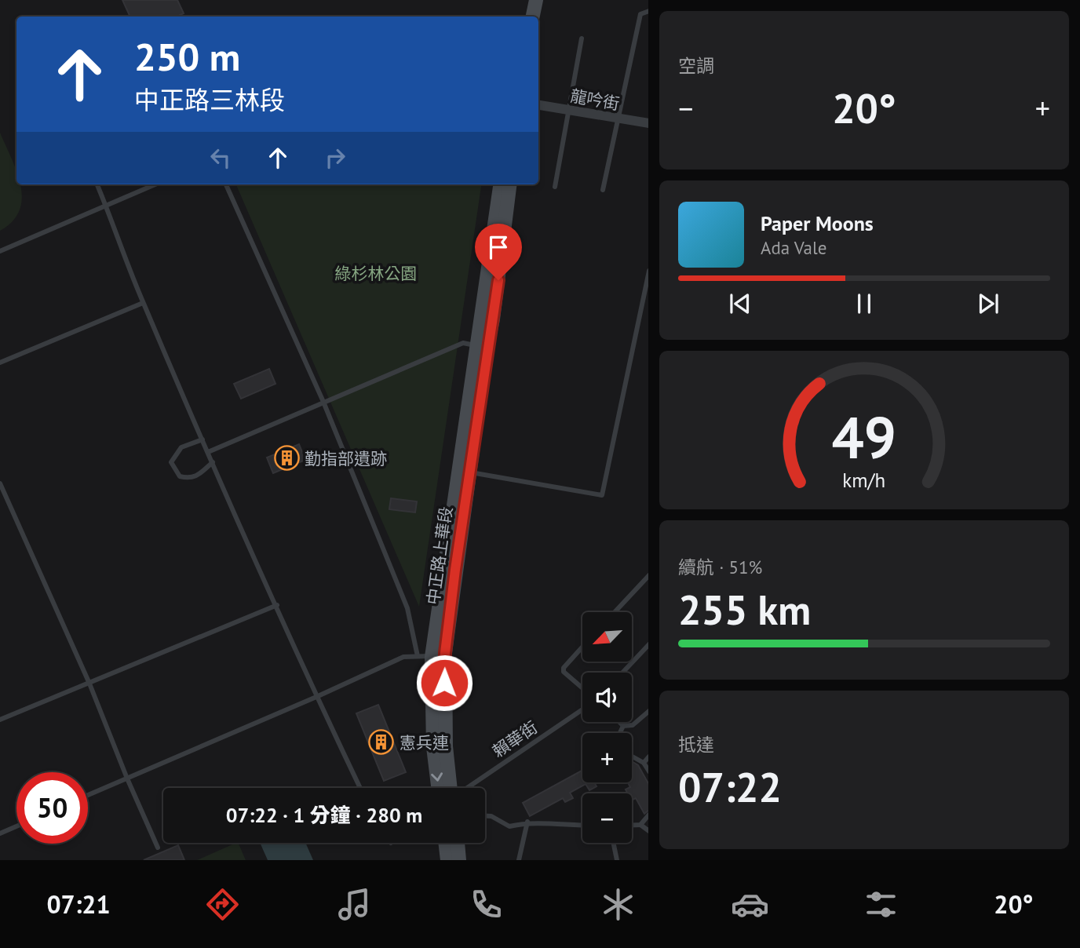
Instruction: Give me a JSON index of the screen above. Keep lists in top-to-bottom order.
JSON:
{
  "streets": {
    "main road": ["中正路上華段"],
    "street": ["龍吟街"],
    "lane": ["賴華街"]
  },
  "parks": ["綠杉林公園"],
  "places": {
    "building": ["勤指部遺跡", "憲兵連"]
  },
  "north": "bottom left",
  "page": {
    "tile": [
      "空調",
      ["續航 · 51%", "255 km"],
      ["抵達", "07:22"]
    ],
    "turn": ["250 m", "中正路三林段"],
    "heat": ["−", "20°", "+"],
    "song": ["Paper Moons", "Ada Vale"],
    "map_buttons": ["+", "−"],
    "limit": "50",
    "trip": "07:22 · 1 分鐘 · 280 m",
    "tabs": ["07:21", "20°"],
    "gauge": ["49", "km/h"]
  }
}
